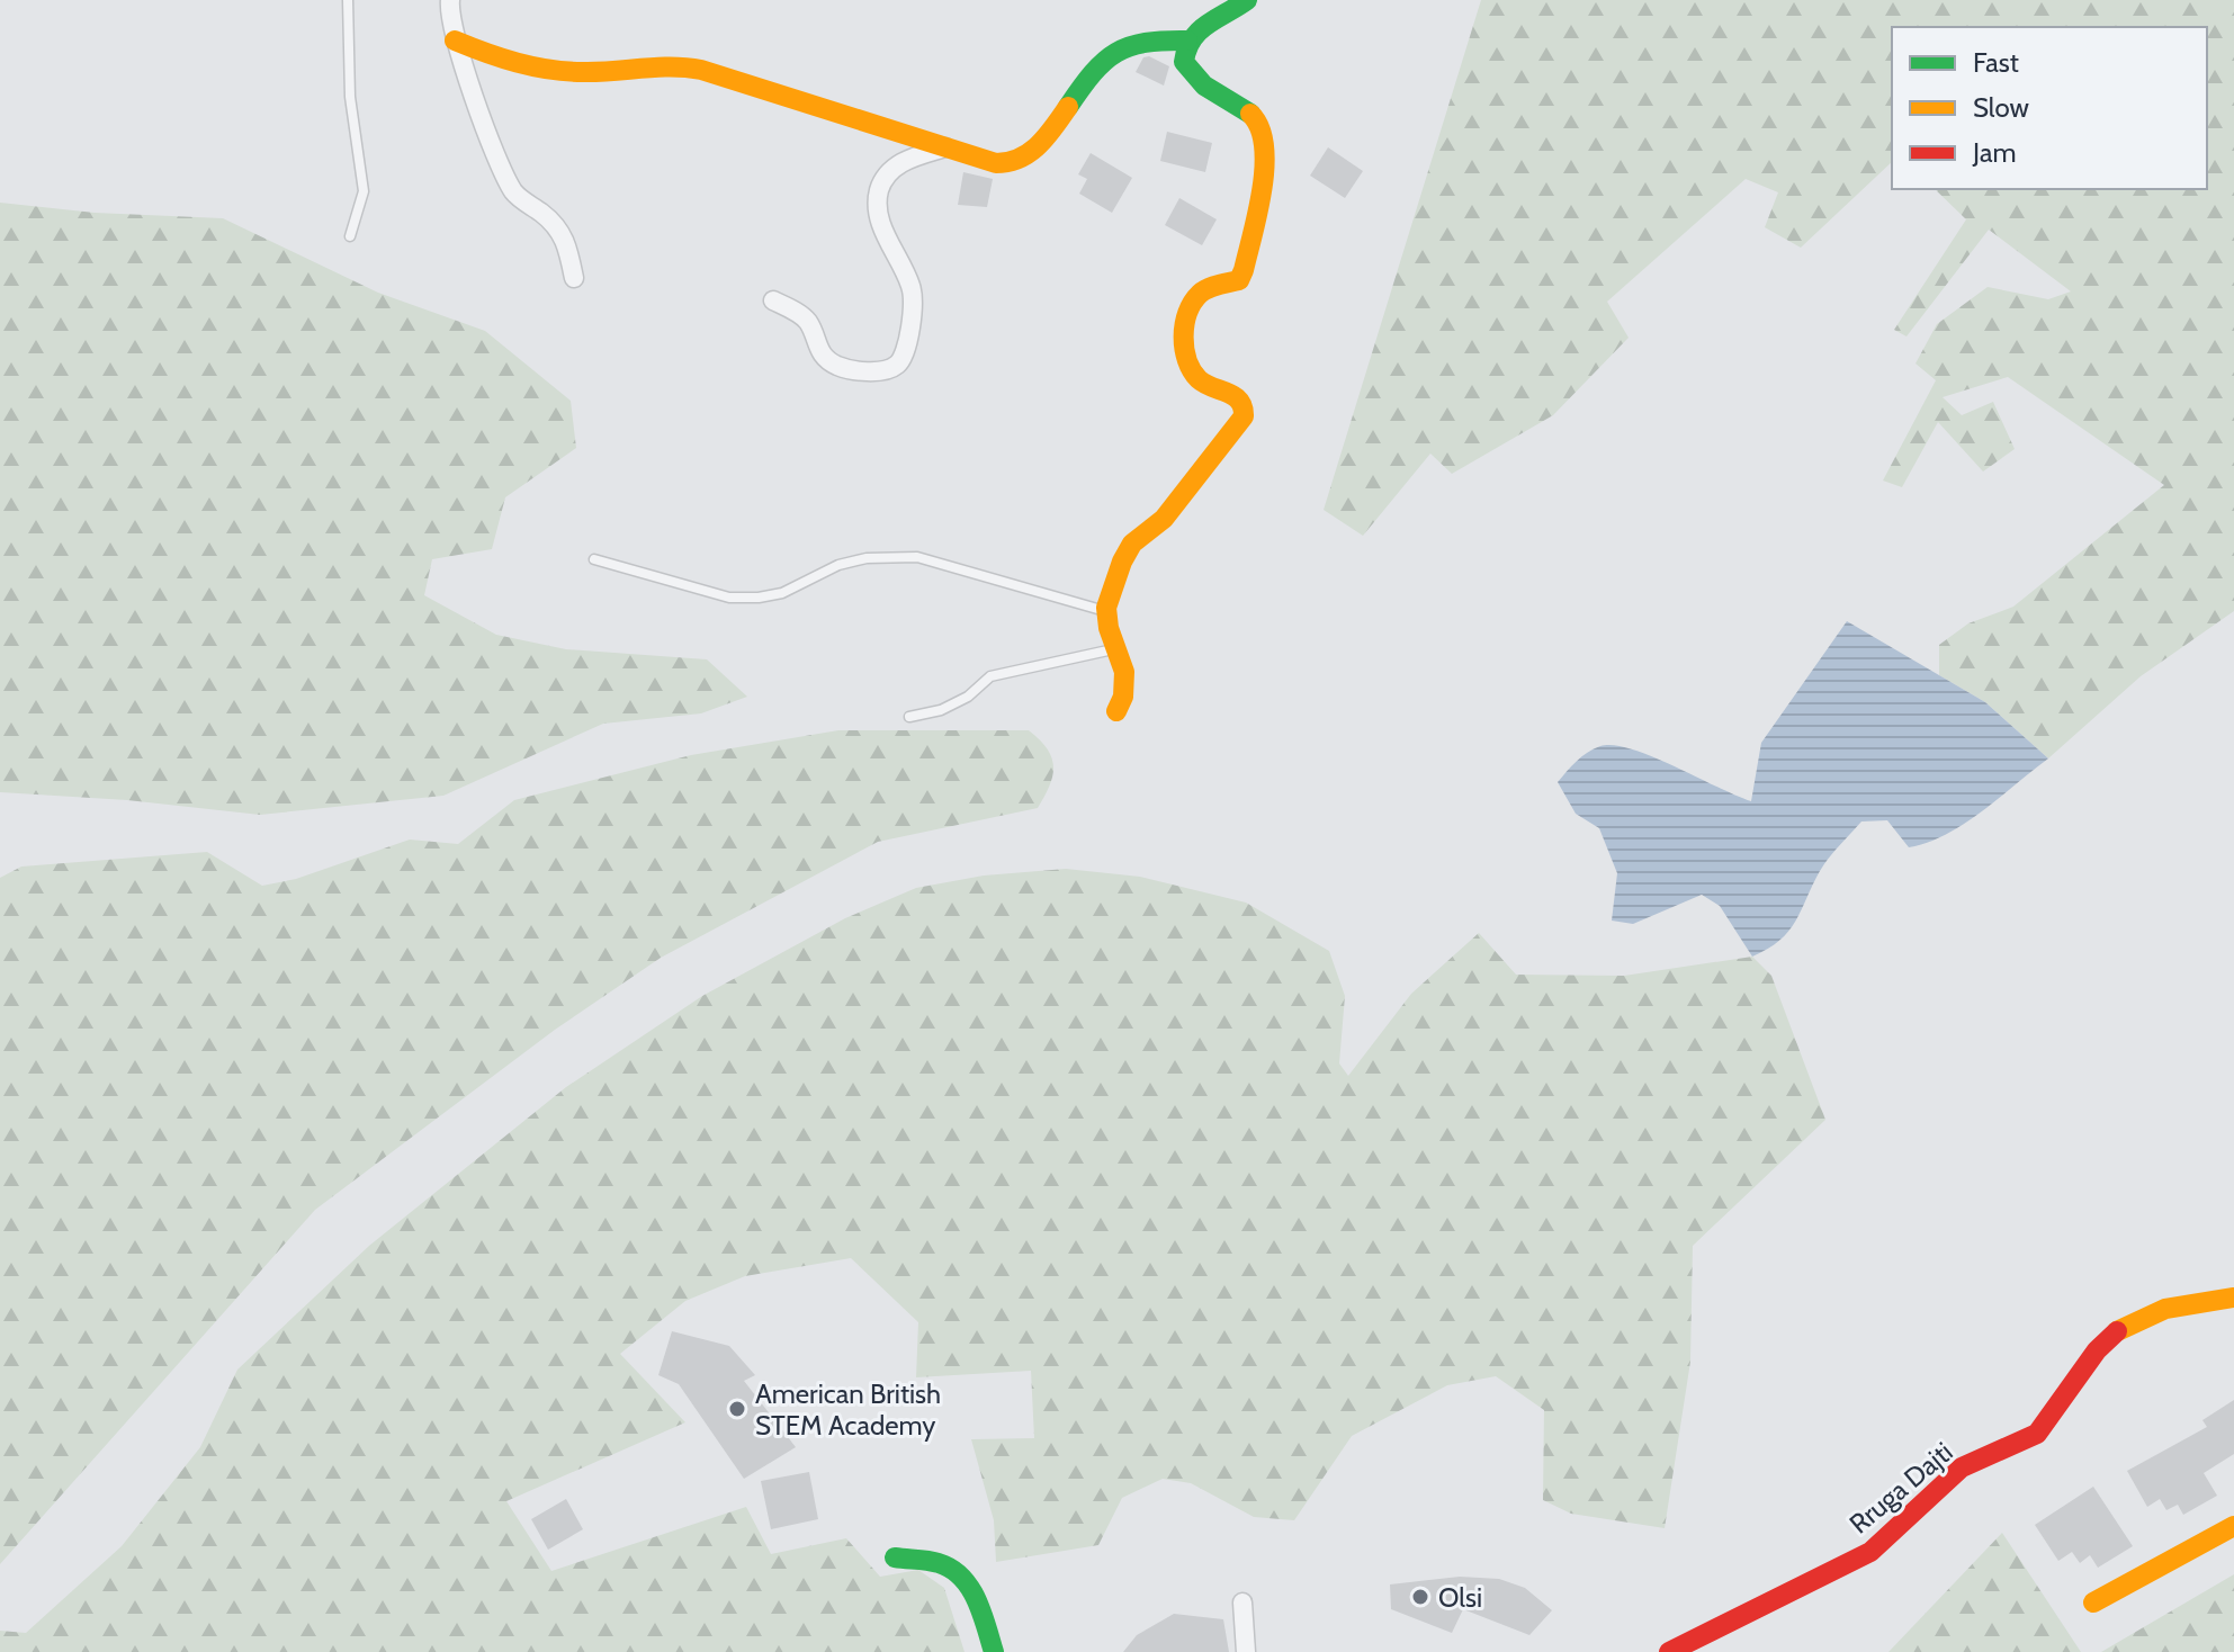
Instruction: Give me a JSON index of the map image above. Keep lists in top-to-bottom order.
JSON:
{
  "streets": {
    "street": ["Rruga Dajti"]
  },
  "places": ["American British STEM Academy", "Olsi"],
  "legend": ["Fast", "Slow", "Jam"]
}
